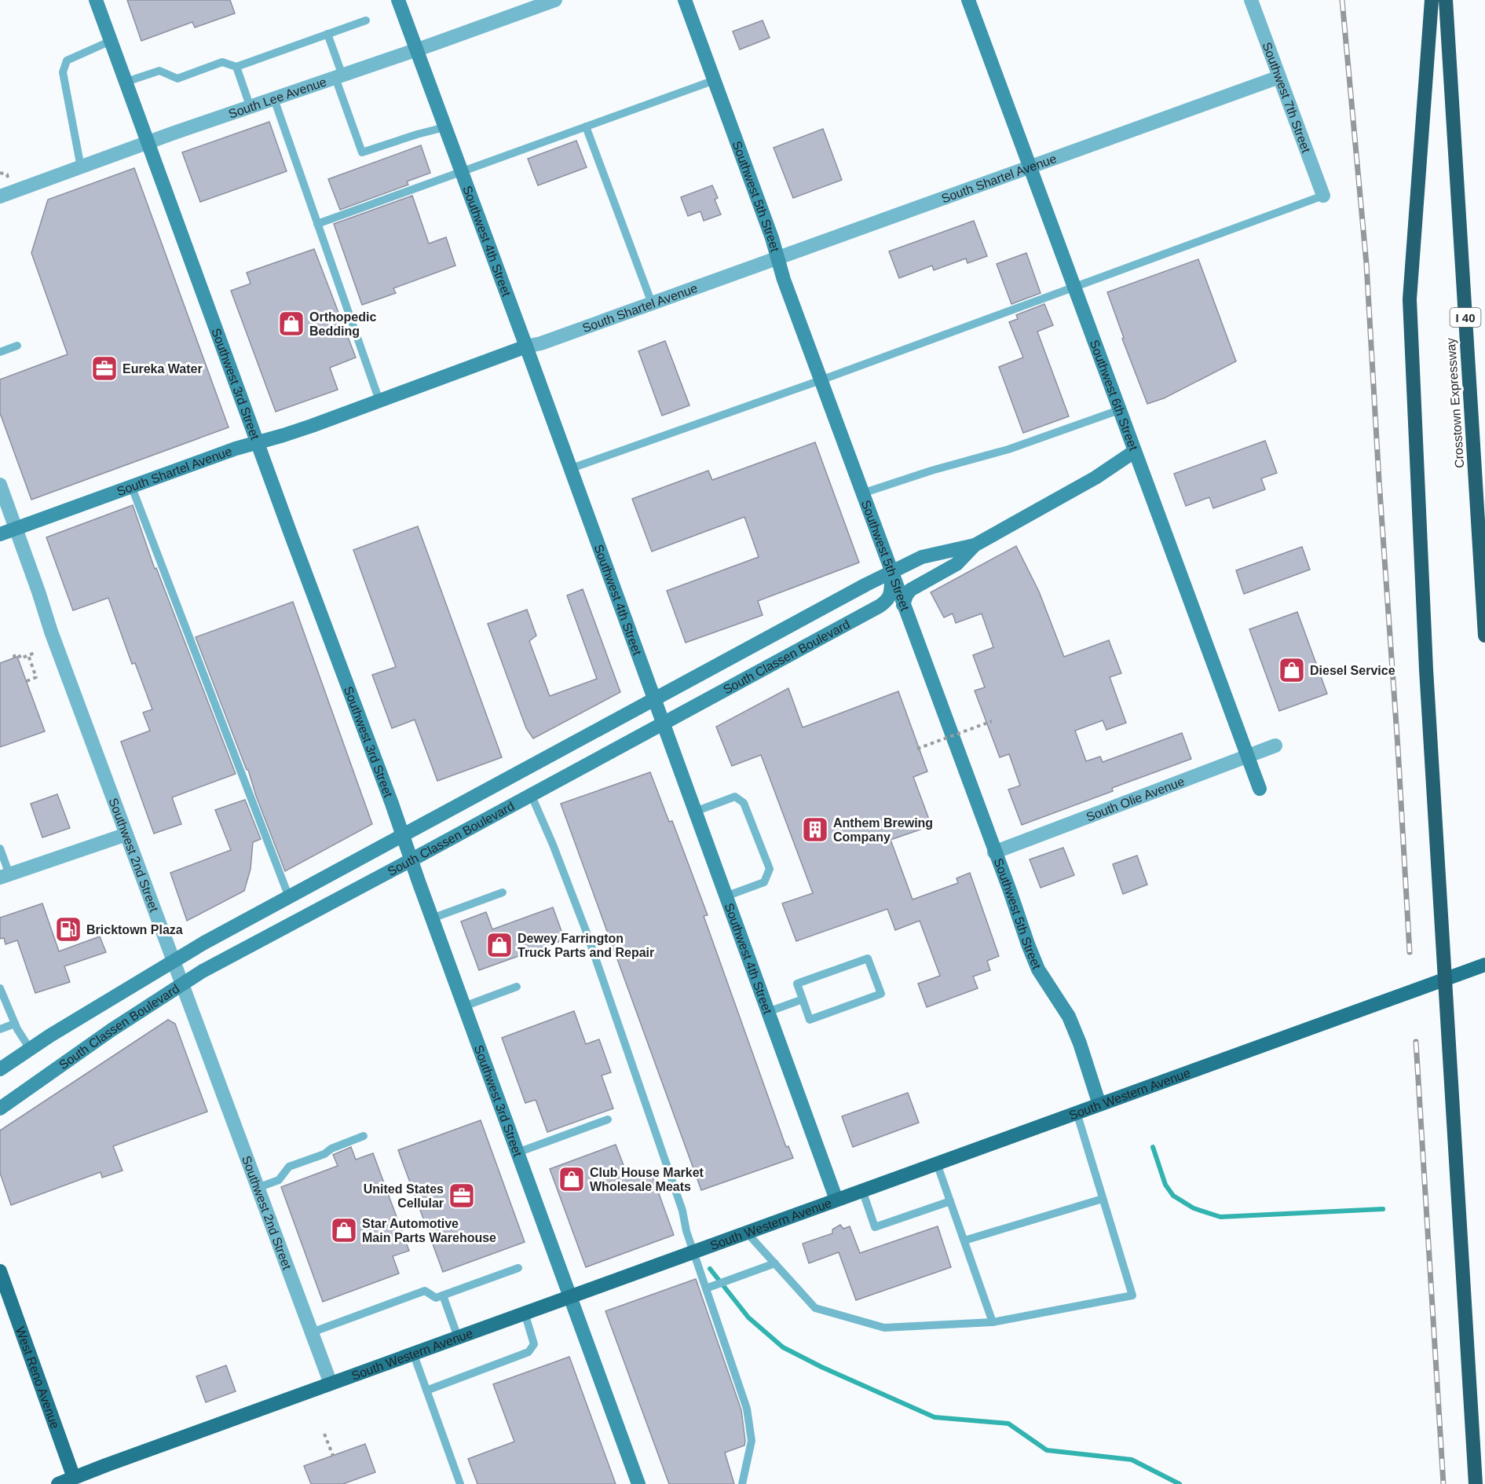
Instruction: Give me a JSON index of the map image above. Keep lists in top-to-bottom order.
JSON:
{
  "streets": {
    "highway": ["I 40", "Crosstown Expressway"],
    "main road": ["South Western Avenue", "West Reno Avenue"],
    "street": [
      "Southwest 7th Street",
      "South Lee Avenue",
      "South Shartel Avenue",
      "Southwest 5th Street",
      "Southwest 4th Street",
      "Southwest 3rd Street",
      "Southwest 6th Street",
      "South Classen Boulevard",
      "South Olie Avenue",
      "Southwest 2nd Street"
    ]
  },
  "crossings": [
    ["Southwest 7th Street", "South Shartel Avenue"],
    ["South Lee Avenue", "Southwest 4th Street"],
    ["South Lee Avenue", "Southwest 3rd Street"],
    ["South Shartel Avenue", "Southwest 5th Street"],
    ["South Shartel Avenue", "Southwest 4th Street"],
    ["South Shartel Avenue", "Southwest 3rd Street"],
    ["South Shartel Avenue", "Southwest 6th Street"],
    ["South Shartel Avenue", "Southwest 2nd Street"],
    ["Southwest 5th Street", "South Classen Boulevard"],
    ["Southwest 5th Street", "South Olie Avenue"],
    ["Southwest 5th Street", "South Western Avenue"],
    ["Southwest 4th Street", "South Classen Boulevard"],
    ["Southwest 4th Street", "South Western Avenue"],
    ["Southwest 3rd Street", "South Classen Boulevard"],
    ["Southwest 3rd Street", "South Western Avenue"],
    ["Southwest 6th Street", "South Classen Boulevard"],
    ["Southwest 6th Street", "South Olie Avenue"],
    ["South Classen Boulevard", "Southwest 2nd Street"],
    ["Southwest 2nd Street", "South Western Avenue"],
    ["South Western Avenue", "West Reno Avenue"]
  ],
  "places": {
    "shop": [
      "Orthopedic Bedding",
      "Diesel Service",
      "Dewey Farrington Truck Parts and Repair",
      "Club House Market Wholesale Meats",
      "Star Automotive Main Parts Warehouse"
    ],
    "office": ["Eureka Water", "United States Cellular"],
    "building": ["Anthem Brewing Company"],
    "fuel station": ["Bricktown Plaza"]
  }
}
